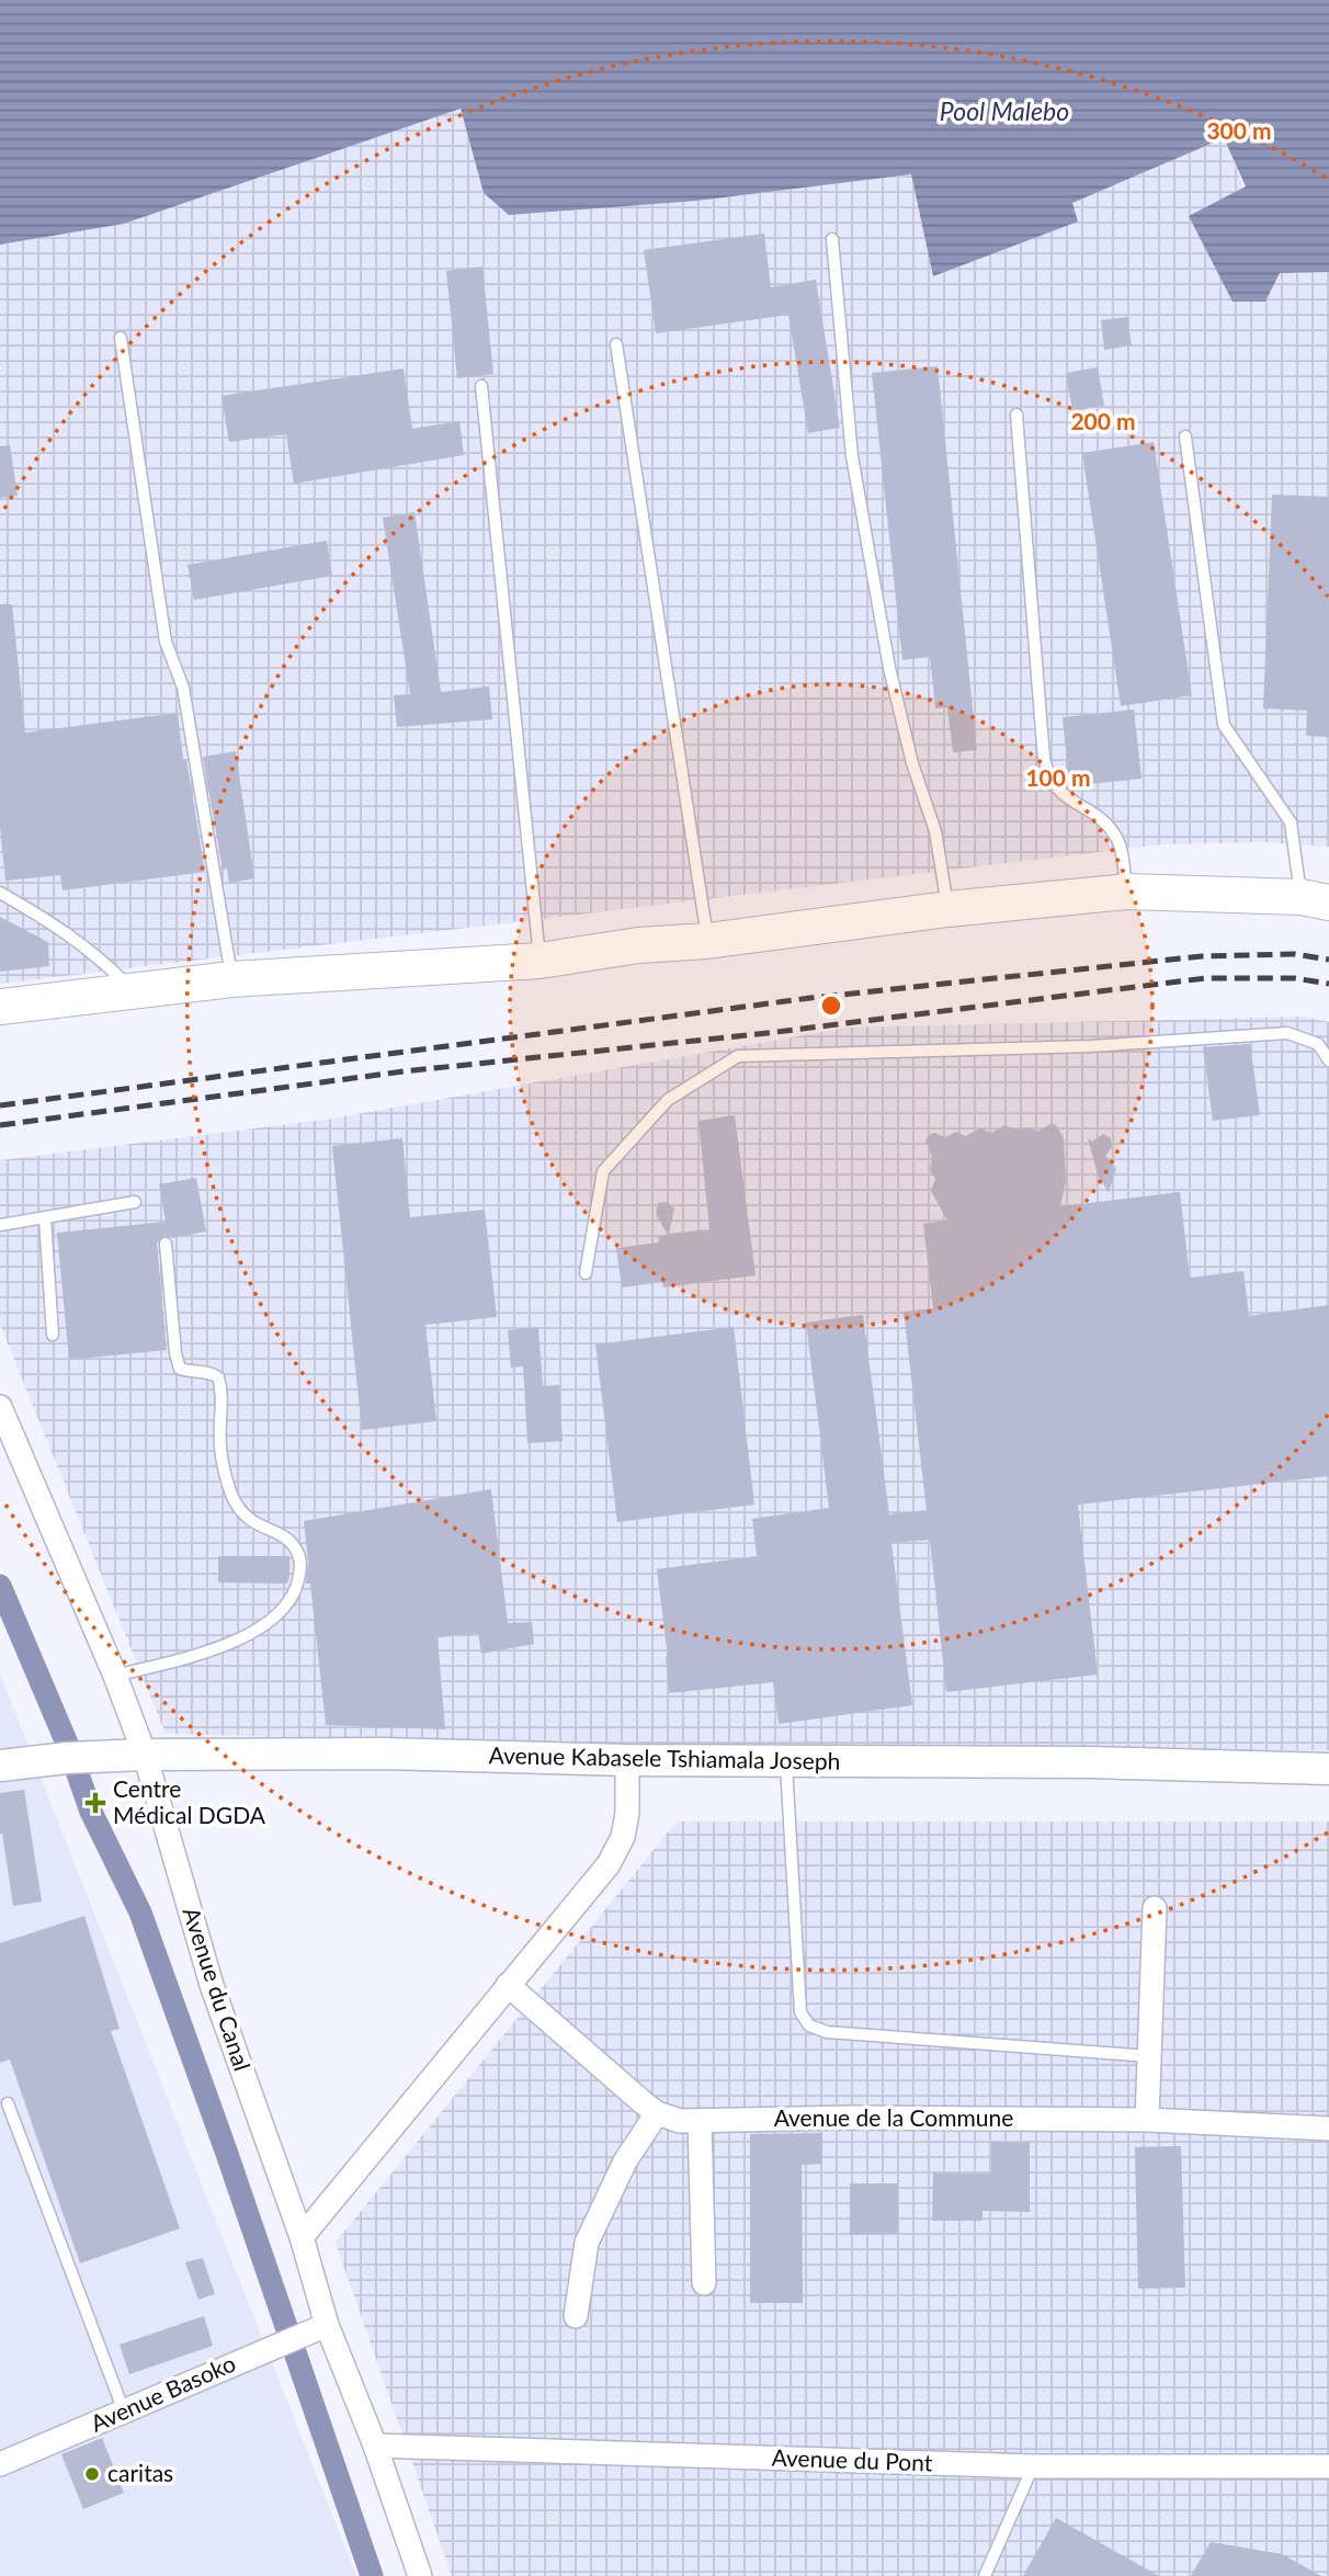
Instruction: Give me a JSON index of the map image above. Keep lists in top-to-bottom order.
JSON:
{
  "streets": {
    "main road": ["Avenue Kabasele Tshiamala Joseph"],
    "street": [
      "Avenue du Canal",
      "Avenue de la Commune",
      "Avenue Basoko",
      "Avenue du Pont"
    ]
  },
  "crossings": [
    ["Avenue Kabasele Tshiamala Joseph", "Avenue du Canal"],
    ["Avenue du Canal", "Avenue Basoko"],
    ["Avenue du Canal", "Avenue du Pont"]
  ],
  "water": ["Pool Malebo"],
  "places": {
    "health": ["Centre Médical DGDA"],
    "other": ["caritas"]
  },
  "rings": ["300 m", "200 m", "100 m"]
}
